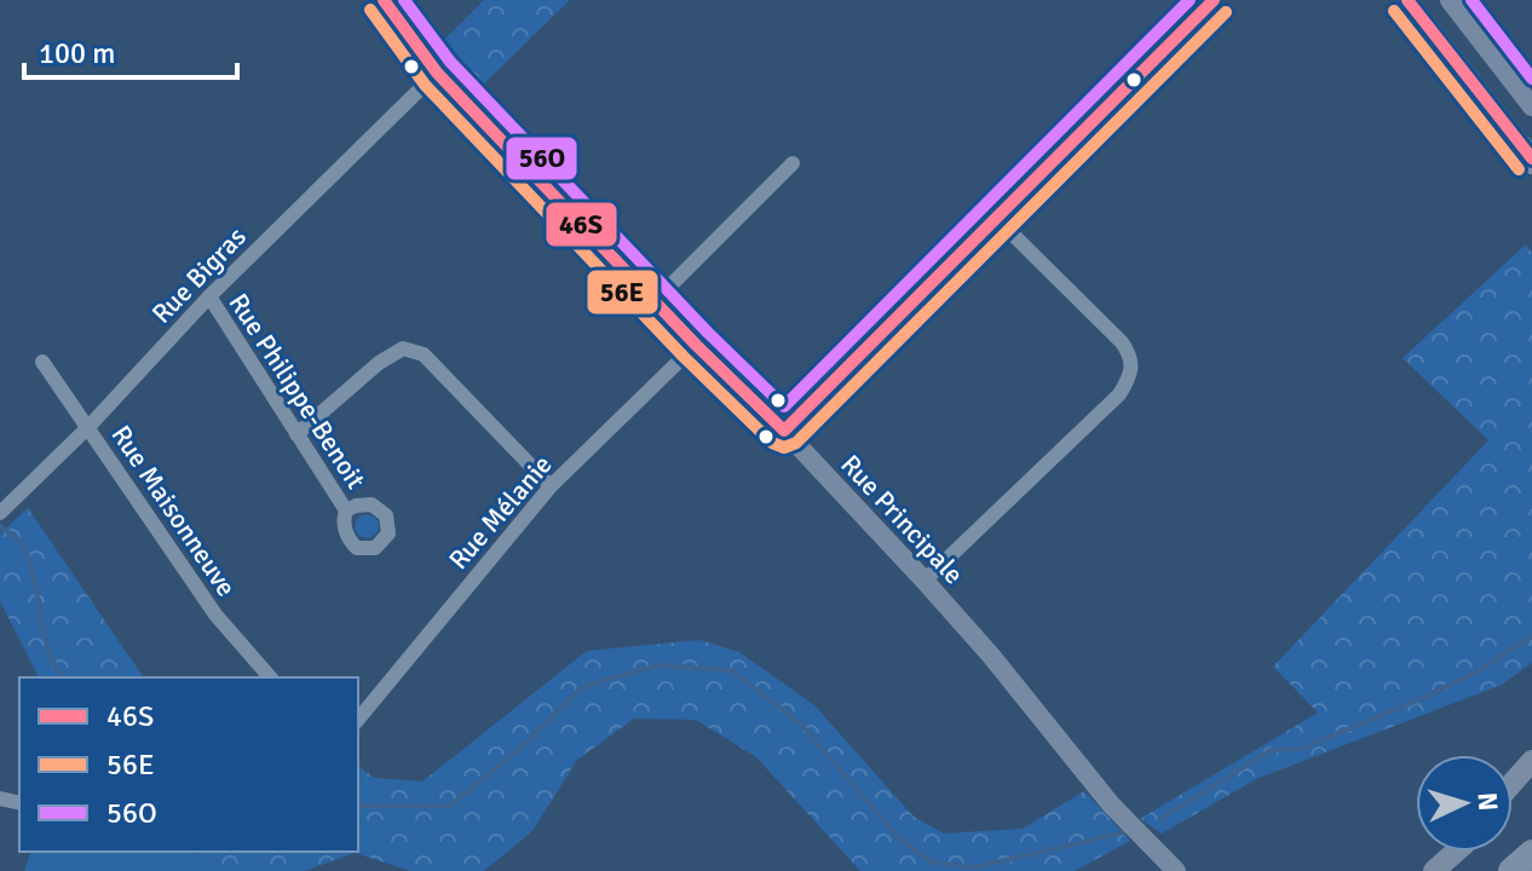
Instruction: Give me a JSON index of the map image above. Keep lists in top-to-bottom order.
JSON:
{
  "streets": {
    "street": [
      "Rue Bigras",
      "Rue Philippe-Benoit",
      "Rue Maisonneuve",
      "Rue Mélanie",
      "Rue Principale"
    ]
  },
  "crossings": [
    ["Rue Bigras", "Rue Philippe-Benoit"],
    ["Rue Bigras", "Rue Maisonneuve"],
    ["Rue Bigras", "Rue Principale"],
    ["Rue Mélanie", "Rue Principale"]
  ],
  "lines": ["transit line 46S", "transit line 56O", "transit line 56E"],
  "legend": ["46S", "56E", "56O"],
  "scale_bar": "100 m",
  "north": "right"
}
